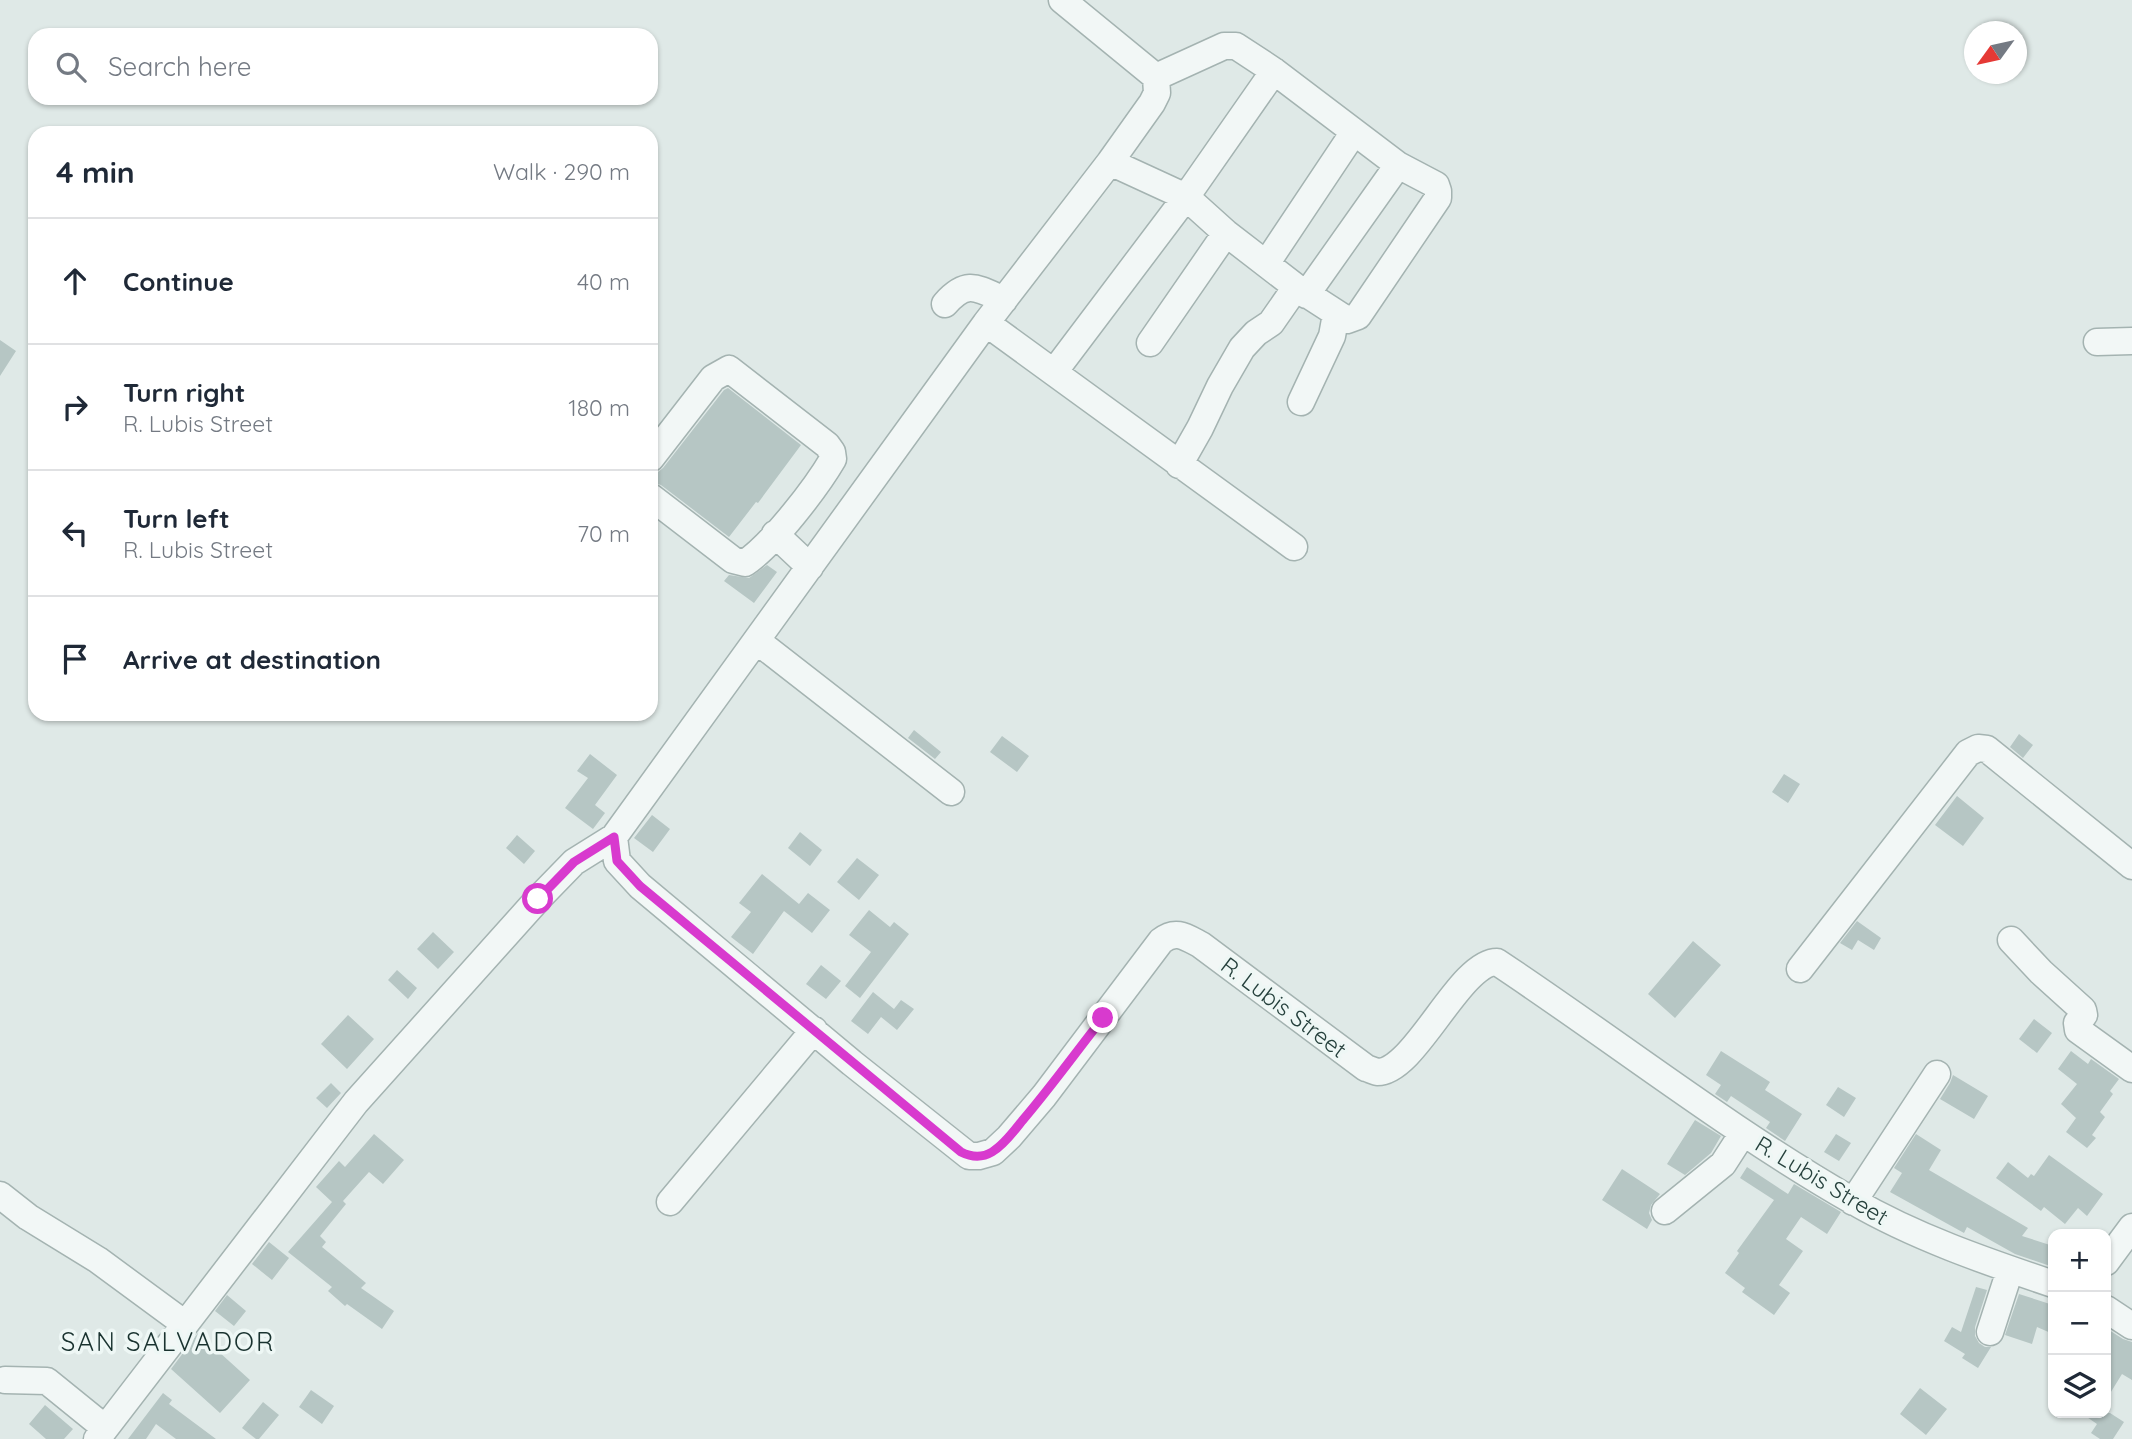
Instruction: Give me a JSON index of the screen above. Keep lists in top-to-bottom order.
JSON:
{
  "streets": {
    "street": ["R. Lubis Street"]
  },
  "districts": ["SAN SALVADOR"],
  "north": "bottom left",
  "page": {
    "search": "Search here",
    "heading": ["4 min", "Walk · 290 m"],
    "list": [
      ["Continue", "40 m"],
      ["Turn right", "R. Lubis Street", "180 m"],
      ["Turn left", "R. Lubis Street", "70 m"],
      "Arrive at destination"
    ],
    "map_buttons": ["+", "−"]
  }
}
